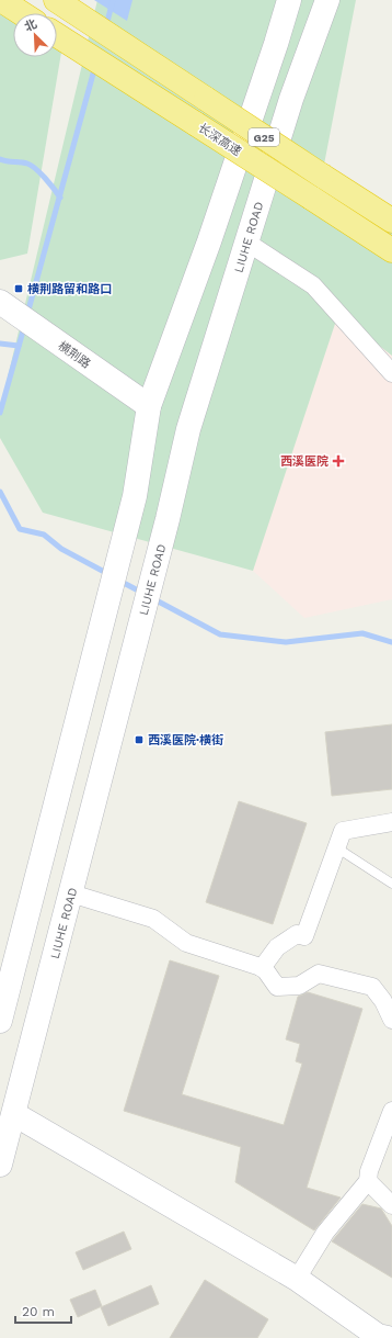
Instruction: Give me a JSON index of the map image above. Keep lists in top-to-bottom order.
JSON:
{
  "streets": {
    "highway": ["G25", "长深高速"],
    "main road": ["LIUHE ROAD", "横荆路"]
  },
  "places": {
    "transit": ["横荆路留和路口", "西溪医院·横街"],
    "health": ["西溪医院"]
  },
  "scale_bar": "20 m",
  "north": "top left"
}
